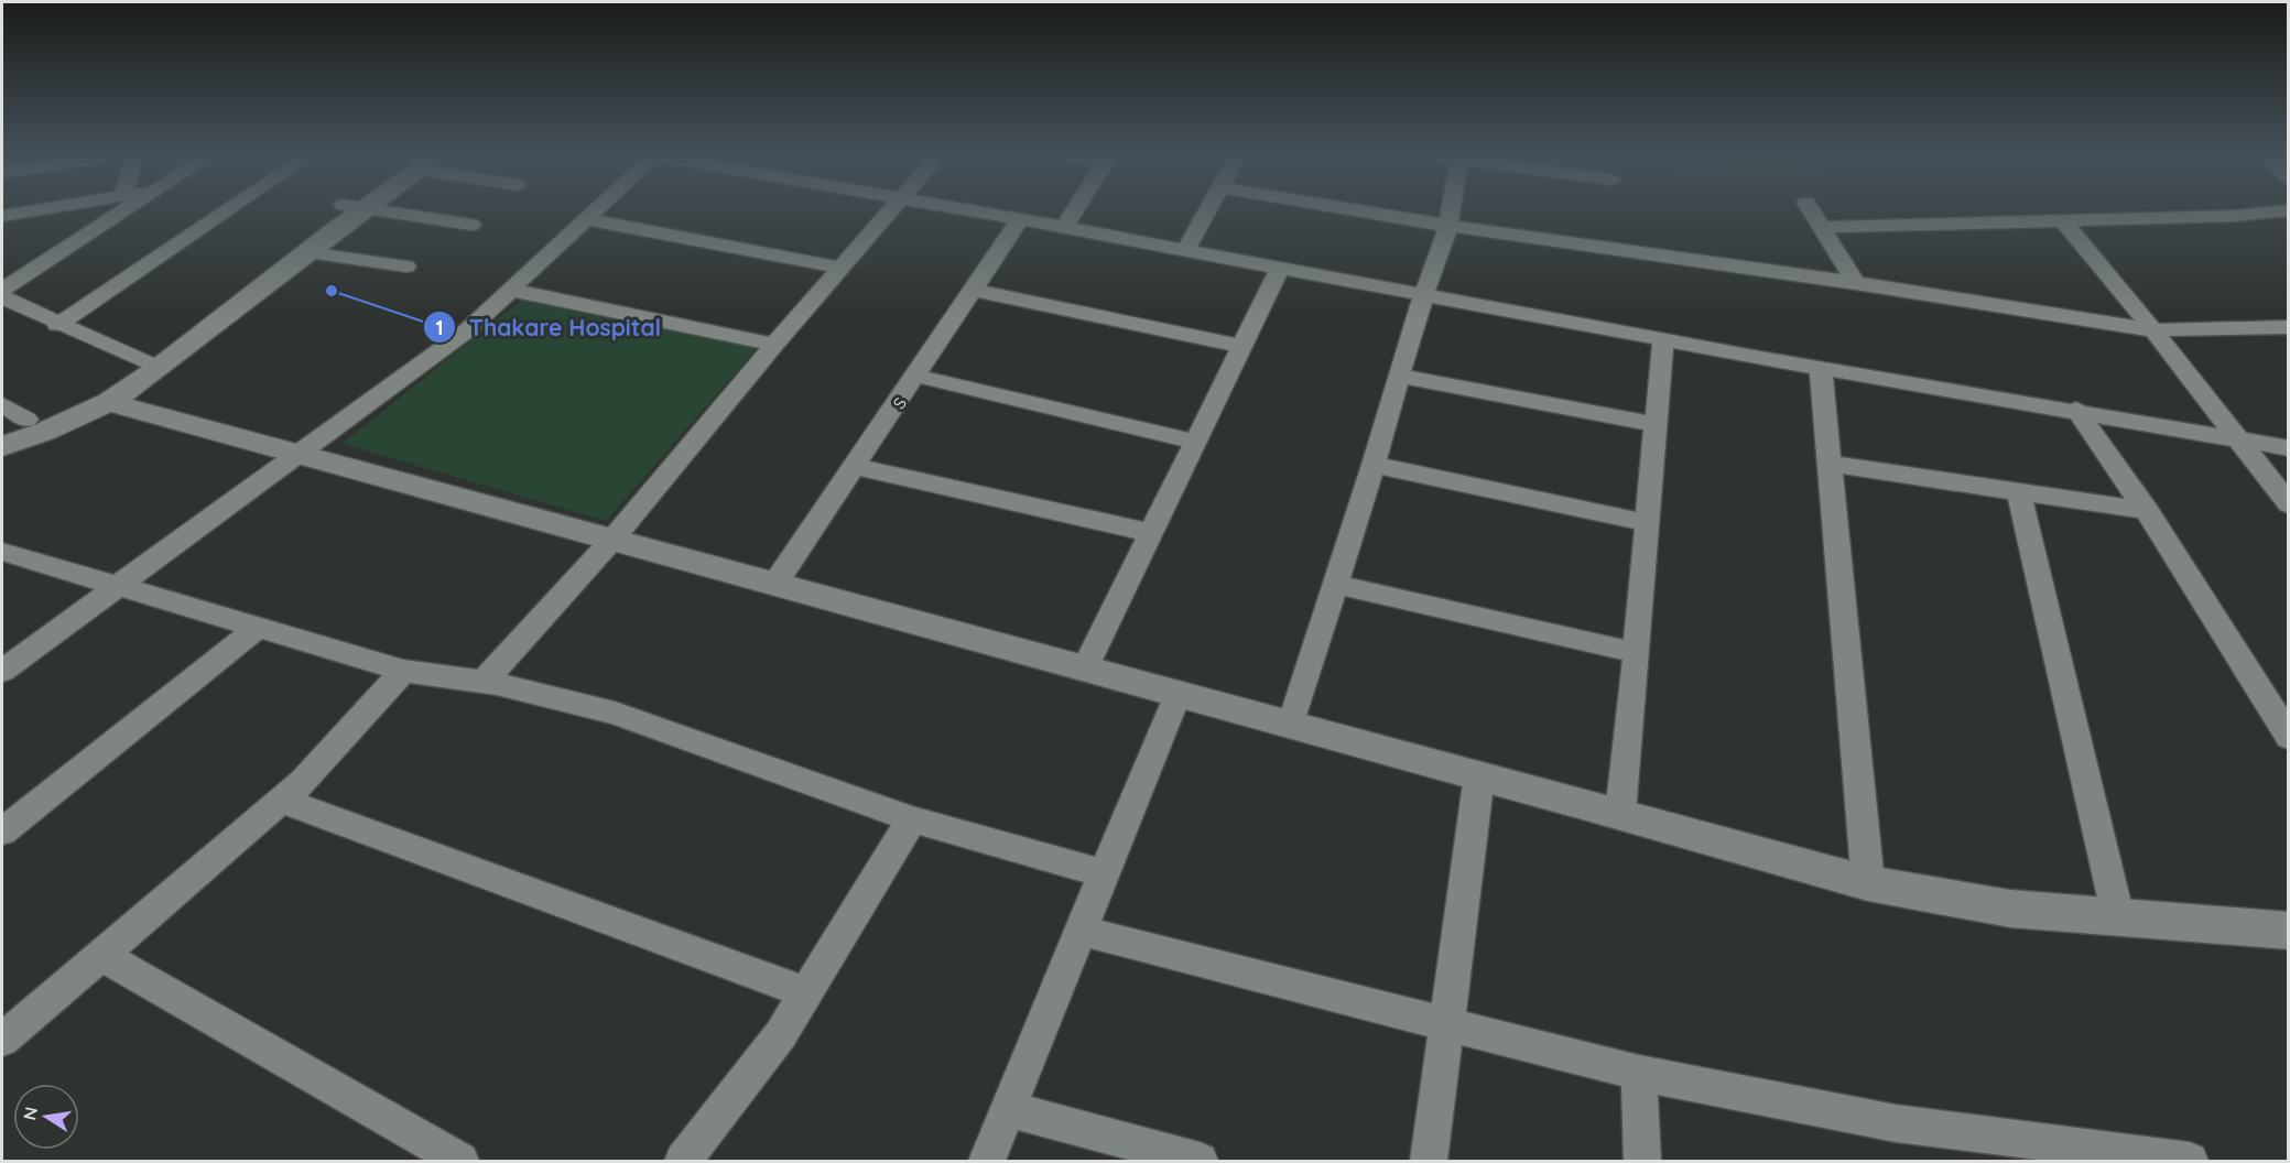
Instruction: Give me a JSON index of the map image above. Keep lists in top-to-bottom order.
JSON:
{
  "streets": {
    "street": ["s"]
  },
  "places": ["Thakare Hospital"],
  "north": "left"
}
